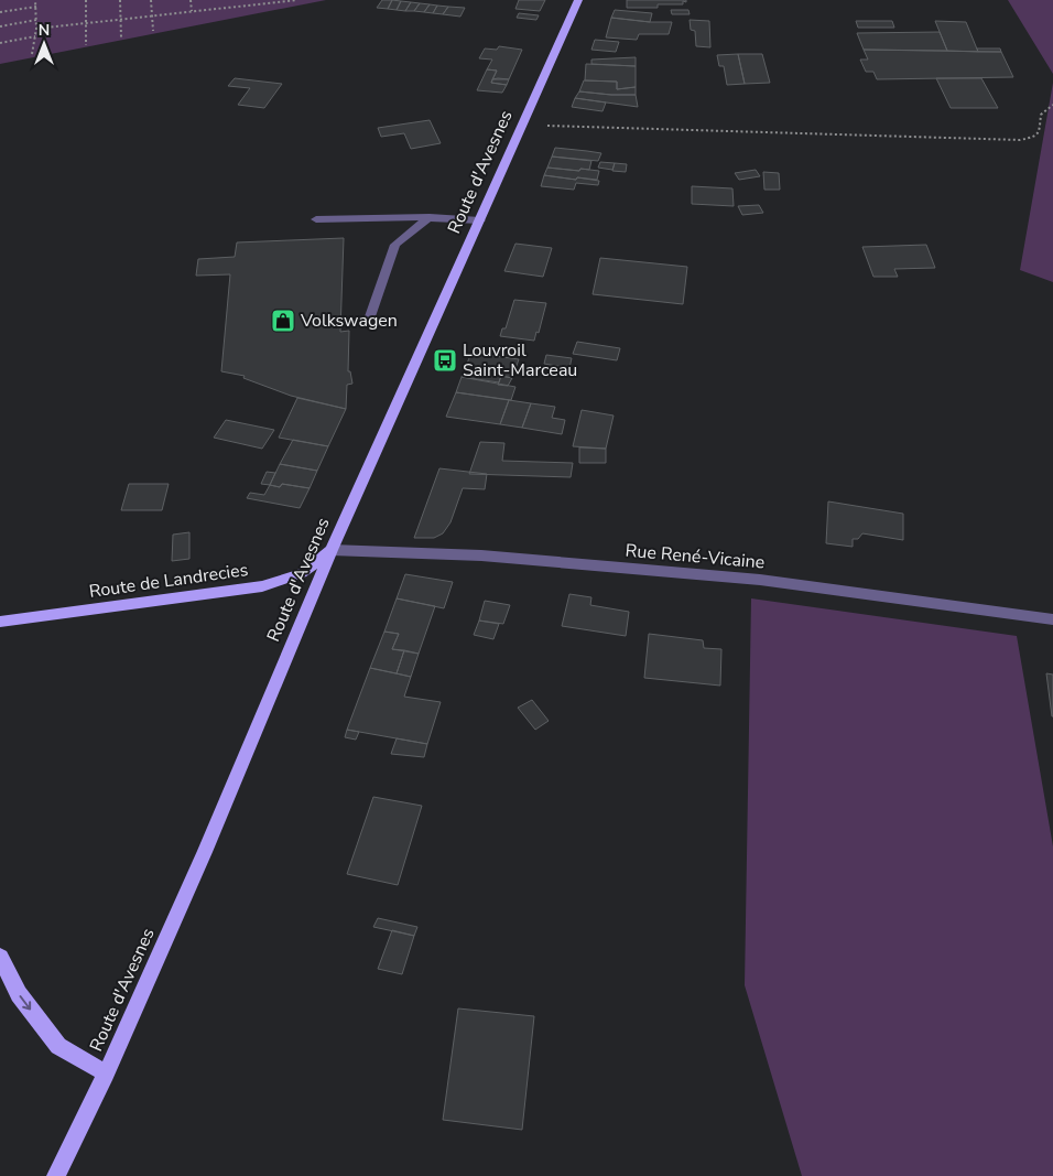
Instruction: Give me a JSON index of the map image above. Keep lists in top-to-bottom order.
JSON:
{
  "streets": {
    "main road": ["Route d'Avesnes", "Route de Landrecies"],
    "street": ["Rue René-Vicaine"]
  },
  "crossings": [
    ["Route d'Avesnes", "Rue René-Vicaine"],
    ["Route d'Avesnes", "Route de Landrecies"],
    ["Rue René-Vicaine", "Route de Landrecies"]
  ],
  "places": {
    "shop": ["Volkswagen"],
    "bus stop": ["Louvroil Saint-Marceau"]
  },
  "north": "top"
}
